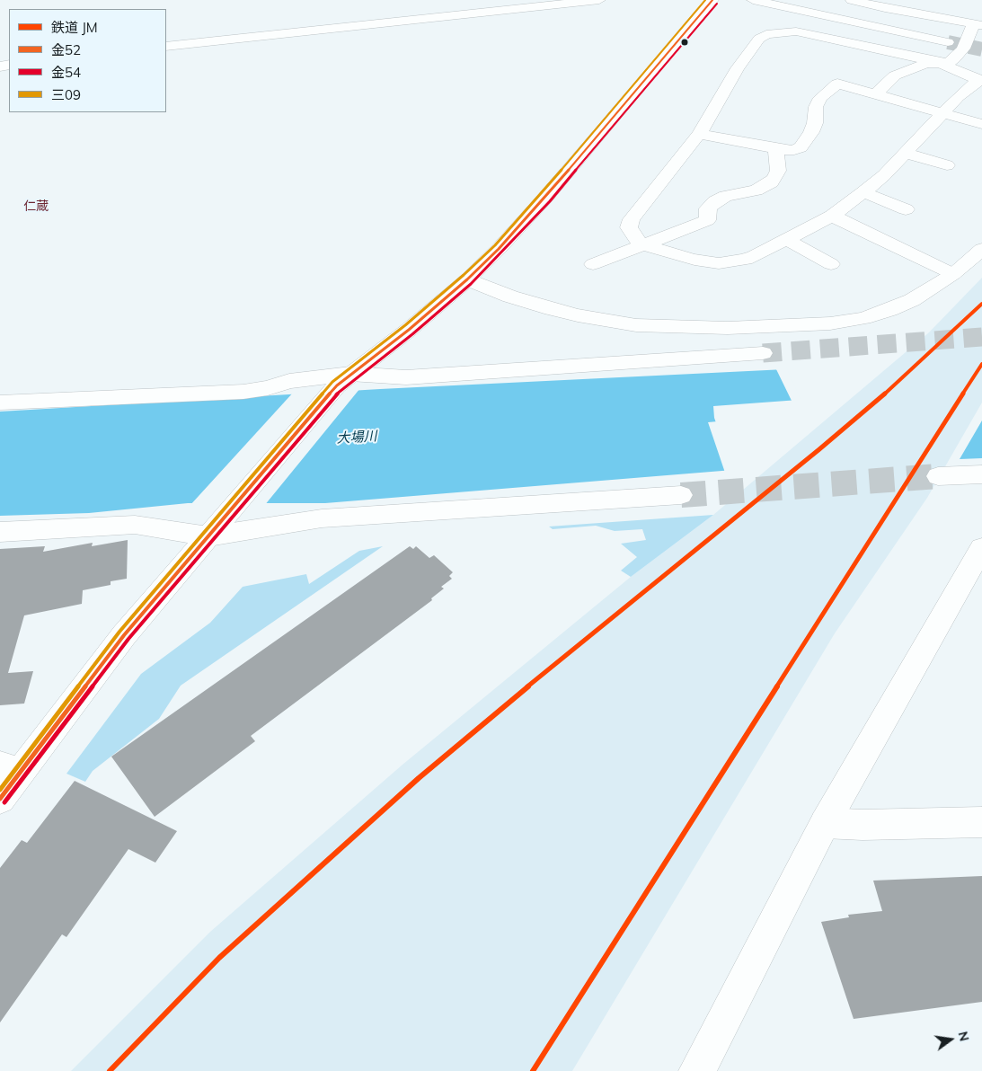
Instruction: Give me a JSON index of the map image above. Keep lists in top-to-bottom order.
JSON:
{
  "districts": ["仁蔵"],
  "water": ["大場川"],
  "lines": [
    "transit line 金52",
    "transit line 三09",
    "transit line 金54",
    "rail line JM"
  ],
  "legend": [
    "鉄道 JM",
    "金52",
    "金54",
    "三09"
  ],
  "north": "right"
}
